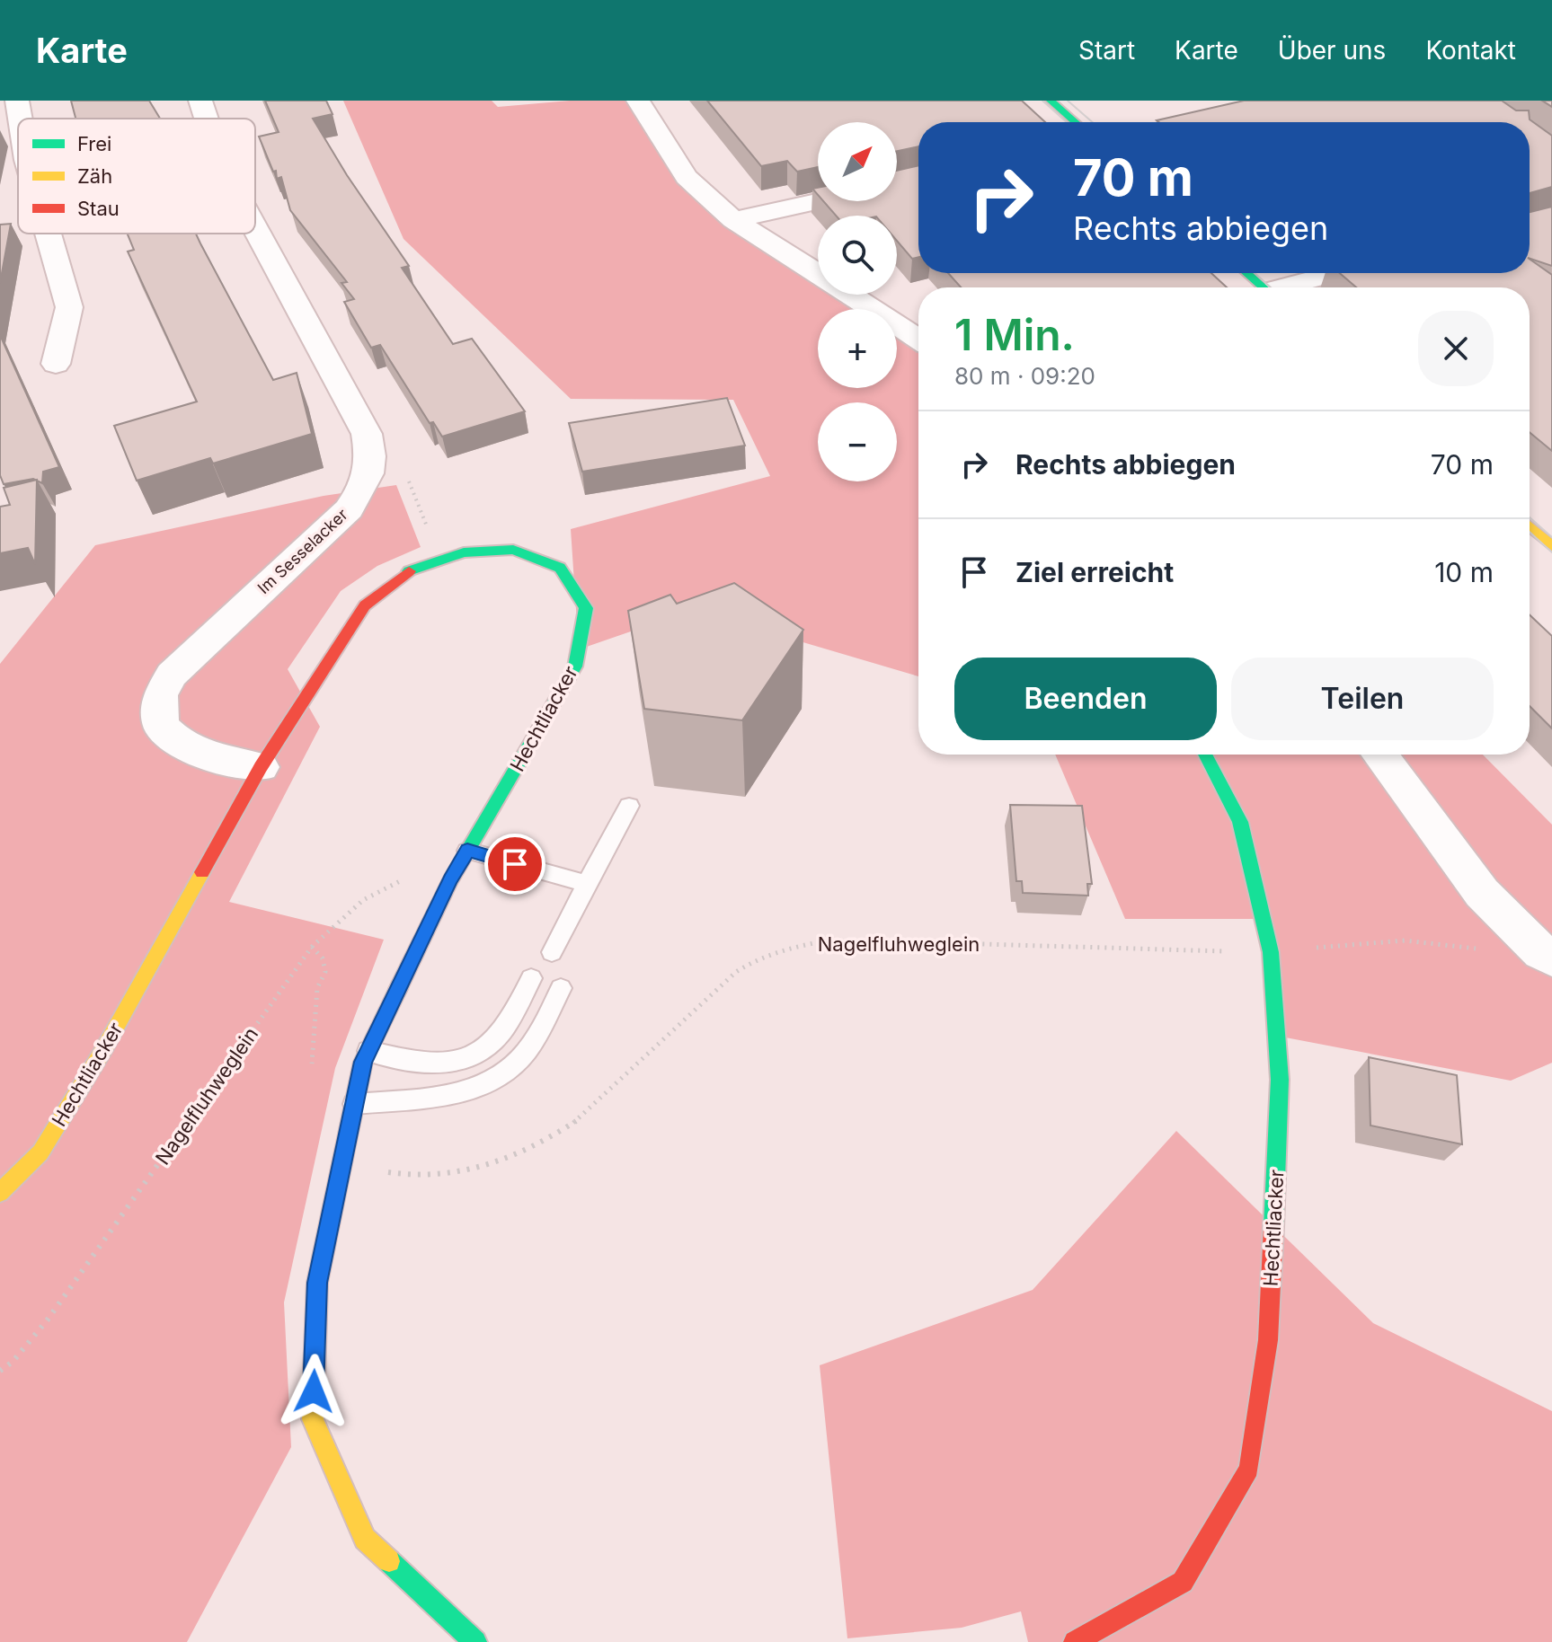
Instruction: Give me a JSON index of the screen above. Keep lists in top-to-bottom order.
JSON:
{
  "streets": {
    "street": ["Im Sesselacker", "Hechtliacker"],
    "path": ["Nagelfluhweglein"]
  },
  "crossings": [
    ["Im Sesselacker", "Hechtliacker"],
    ["Hechtliacker", "Nagelfluhweglein"]
  ],
  "legend": ["Frei", "Zäh", "Stau"],
  "north": "top right",
  "page": {
    "header": "Karte",
    "nav": [
      "Start",
      "Karte",
      "Über uns",
      "Kontakt"
    ],
    "map_buttons": ["+", "−"],
    "turn": ["70 m", "Rechts abbiegen"],
    "heading": ["1 Min.", "80 m · 09:20"],
    "list": [
      {
        "name": "Rechts abbiegen",
        "value": "70 m"
      },
      {
        "name": "Ziel erreicht",
        "value": "10 m"
      }
    ],
    "buttons": ["Beenden", "Teilen"]
  }
}
